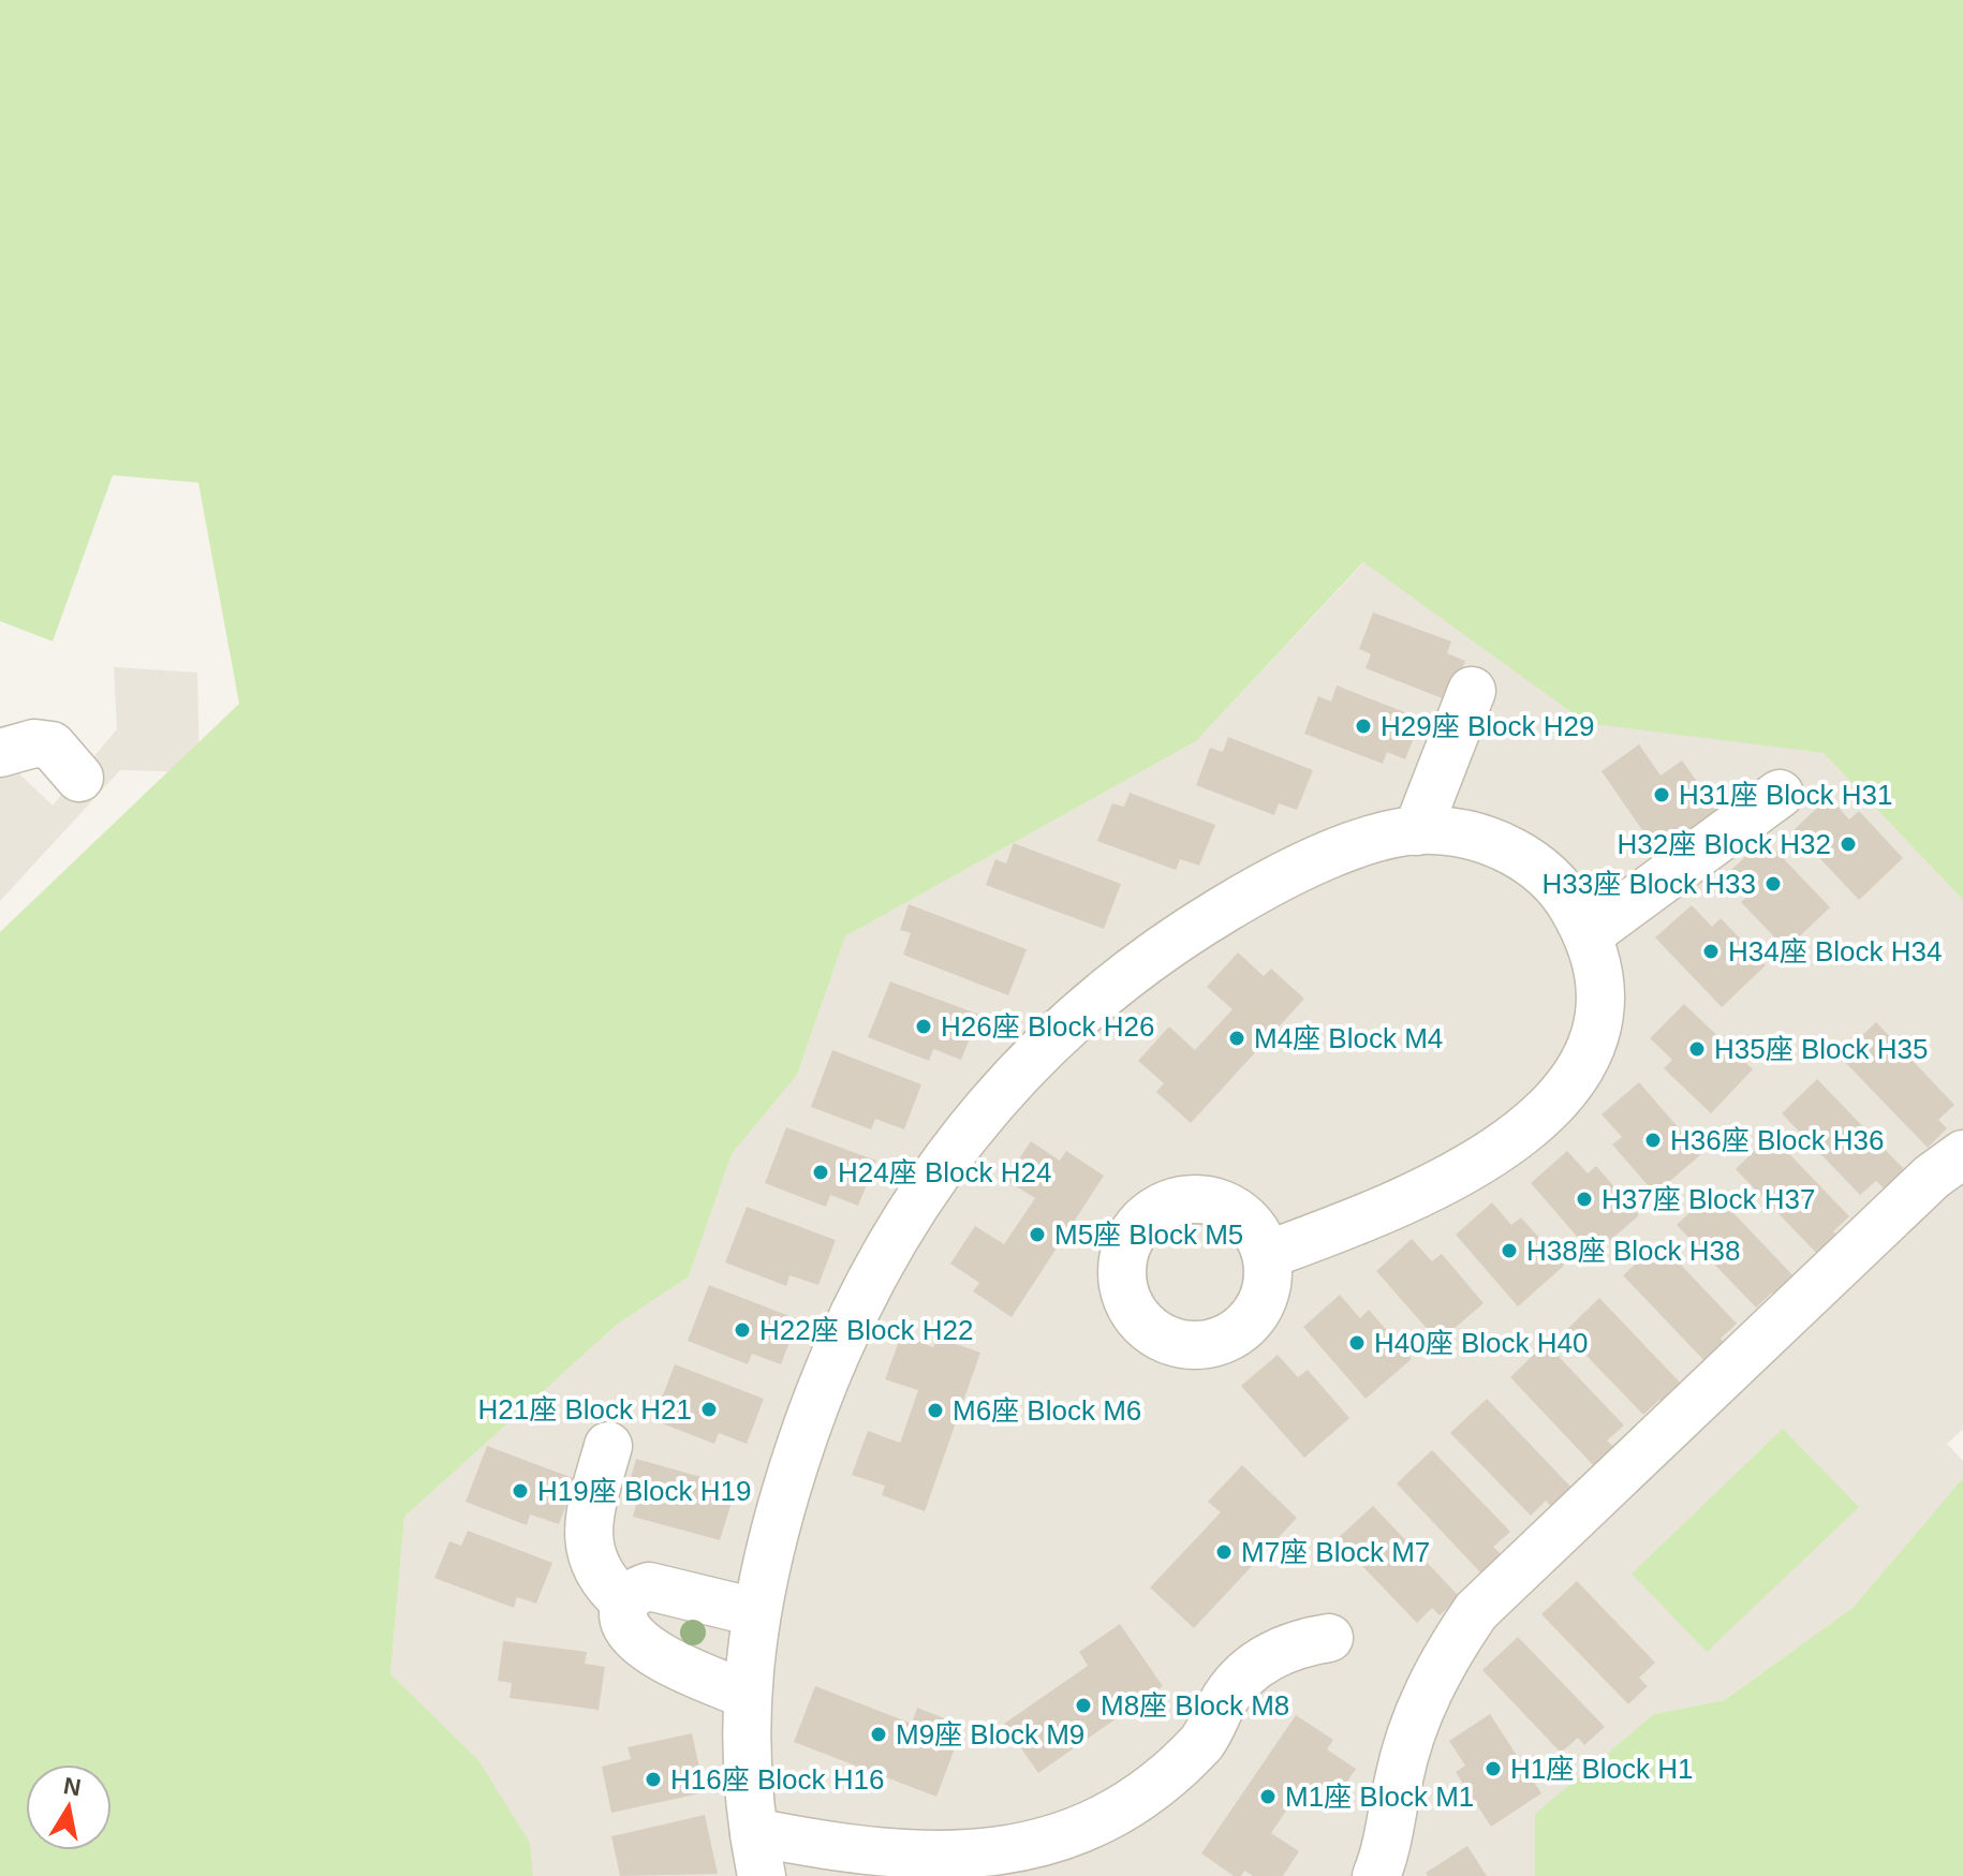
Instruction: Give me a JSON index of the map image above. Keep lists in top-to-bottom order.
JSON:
{
  "places": [
    "H29座 Block H29",
    "H31座 Block H31",
    "H32座 Block H32",
    "H33座 Block H33",
    "H34座 Block H34",
    "H26座 Block H26",
    "M4座 Block M4",
    "H35座 Block H35",
    "H36座 Block H36",
    "H24座 Block H24",
    "H37座 Block H37",
    "M5座 Block M5",
    "H38座 Block H38",
    "H22座 Block H22",
    "H40座 Block H40",
    "H21座 Block H21",
    "M6座 Block M6",
    "H19座 Block H19",
    "M7座 Block M7",
    "M8座 Block M8",
    "M9座 Block M9",
    "H1座 Block H1",
    "H16座 Block H16",
    "M1座 Block M1"
  ],
  "north": "top"
}
